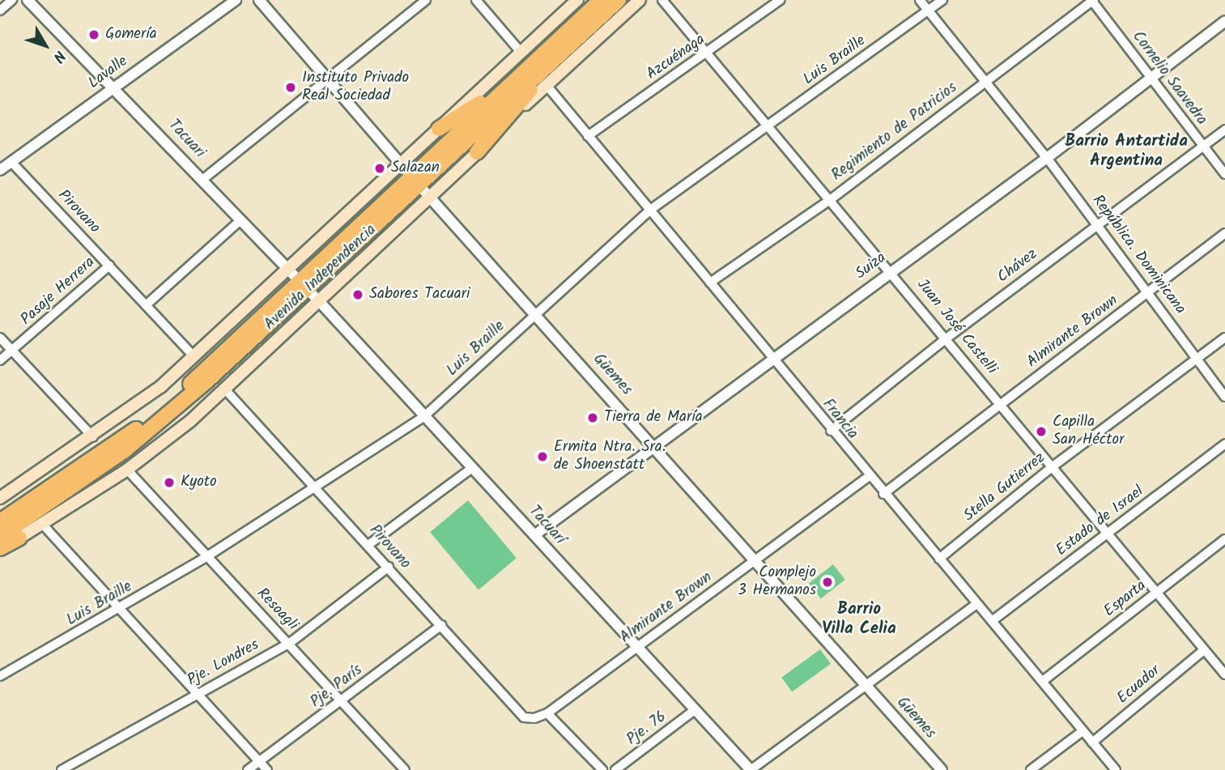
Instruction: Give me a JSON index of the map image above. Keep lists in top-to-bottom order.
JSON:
{
  "streets": {
    "highway": ["Avenida Independencia"],
    "street": [
      "Azcuénaga",
      "Luis Braille",
      "Lavalle",
      "Cornelio Saavedra",
      "Regimiento de Patricios",
      "Tacuari",
      "Pirovano",
      "República. Dominicana",
      "Suiza",
      "Chávez",
      "Pasaje Herrera",
      "Juan José Castelli",
      "Almirante Brown",
      "Güemes",
      "Francia",
      "Stella Gutierrez",
      "Estado de Israel",
      "Tacuarí",
      "Esparta",
      "Resoagli",
      "Pje. Londres",
      "Ecuador",
      "Pje. París",
      "Pje. 76"
    ]
  },
  "crossings": [
    ["Azcuénaga", "Juan José Castelli"],
    ["Azcuénaga", "Francia"],
    ["Luis Braille", "Pirovano"],
    ["Luis Braille", "República. Dominicana"],
    ["Luis Braille", "Juan José Castelli"],
    ["Luis Braille", "Güemes"],
    ["Luis Braille", "Francia"],
    ["Luis Braille", "Tacuarí"],
    ["Luis Braille", "Resoagli"],
    ["Lavalle", "Tacuari"],
    ["Lavalle", "Pirovano"],
    ["Cornelio Saavedra", "Regimiento de Patricios"],
    ["Cornelio Saavedra", "Suiza"],
    ["Cornelio Saavedra", "Chávez"],
    ["Regimiento de Patricios", "República. Dominicana"],
    ["Regimiento de Patricios", "Juan José Castelli"],
    ["Regimiento de Patricios", "Francia"],
    ["Tacuari", "Avenida Independencia"],
    ["Tacuari", "Tacuarí"],
    ["Pirovano", "Avenida Independencia"],
    ["Pirovano", "Pasaje Herrera"],
    ["Pirovano", "Almirante Brown"],
    ["Pirovano", "Pje. Londres"],
    ["Pirovano", "Pje. París"],
    ["República. Dominicana", "Suiza"],
    ["República. Dominicana", "Chávez"],
    ["República. Dominicana", "Almirante Brown"],
    ["República. Dominicana", "Stella Gutierrez"],
    ["Suiza", "Juan José Castelli"],
    ["Suiza", "Güemes"],
    ["Suiza", "Francia"],
    ["Suiza", "Tacuarí"],
    ["Chávez", "Juan José Castelli"],
    ["Chávez", "Francia"],
    ["Avenida Independencia", "Güemes"],
    ["Avenida Independencia", "Francia"],
    ["Avenida Independencia", "Tacuarí"],
    ["Avenida Independencia", "Resoagli"],
    ["Juan José Castelli", "Almirante Brown"],
    ["Juan José Castelli", "Stella Gutierrez"],
    ["Juan José Castelli", "Estado de Israel"],
    ["Juan José Castelli", "Esparta"],
    ["Juan José Castelli", "Ecuador"],
    ["Almirante Brown", "Güemes"],
    ["Almirante Brown", "Francia"],
    ["Almirante Brown", "Tacuarí"],
    ["Francia", "Stella Gutierrez"],
    ["Francia", "Estado de Israel"],
    ["Francia", "Esparta"],
    ["Francia", "Ecuador"],
    ["Tacuarí", "Pje. 76"],
    ["Resoagli", "Pje. Londres"],
    ["Resoagli", "Pje. París"]
  ],
  "districts": ["Barrio Antartida Argentina", "Barrio Villa Celia"],
  "places": [
    "Gomería",
    "Instituto Privado Real Sociedad",
    "Salazan",
    "Sabores Tacuari",
    "Tierra de María",
    "Capilla San Héctor",
    "Ermita Ntra. Sra. de Shoenstatt",
    "Kyoto",
    "Complejo 3 Hermanos"
  ],
  "north": "bottom right"
}
